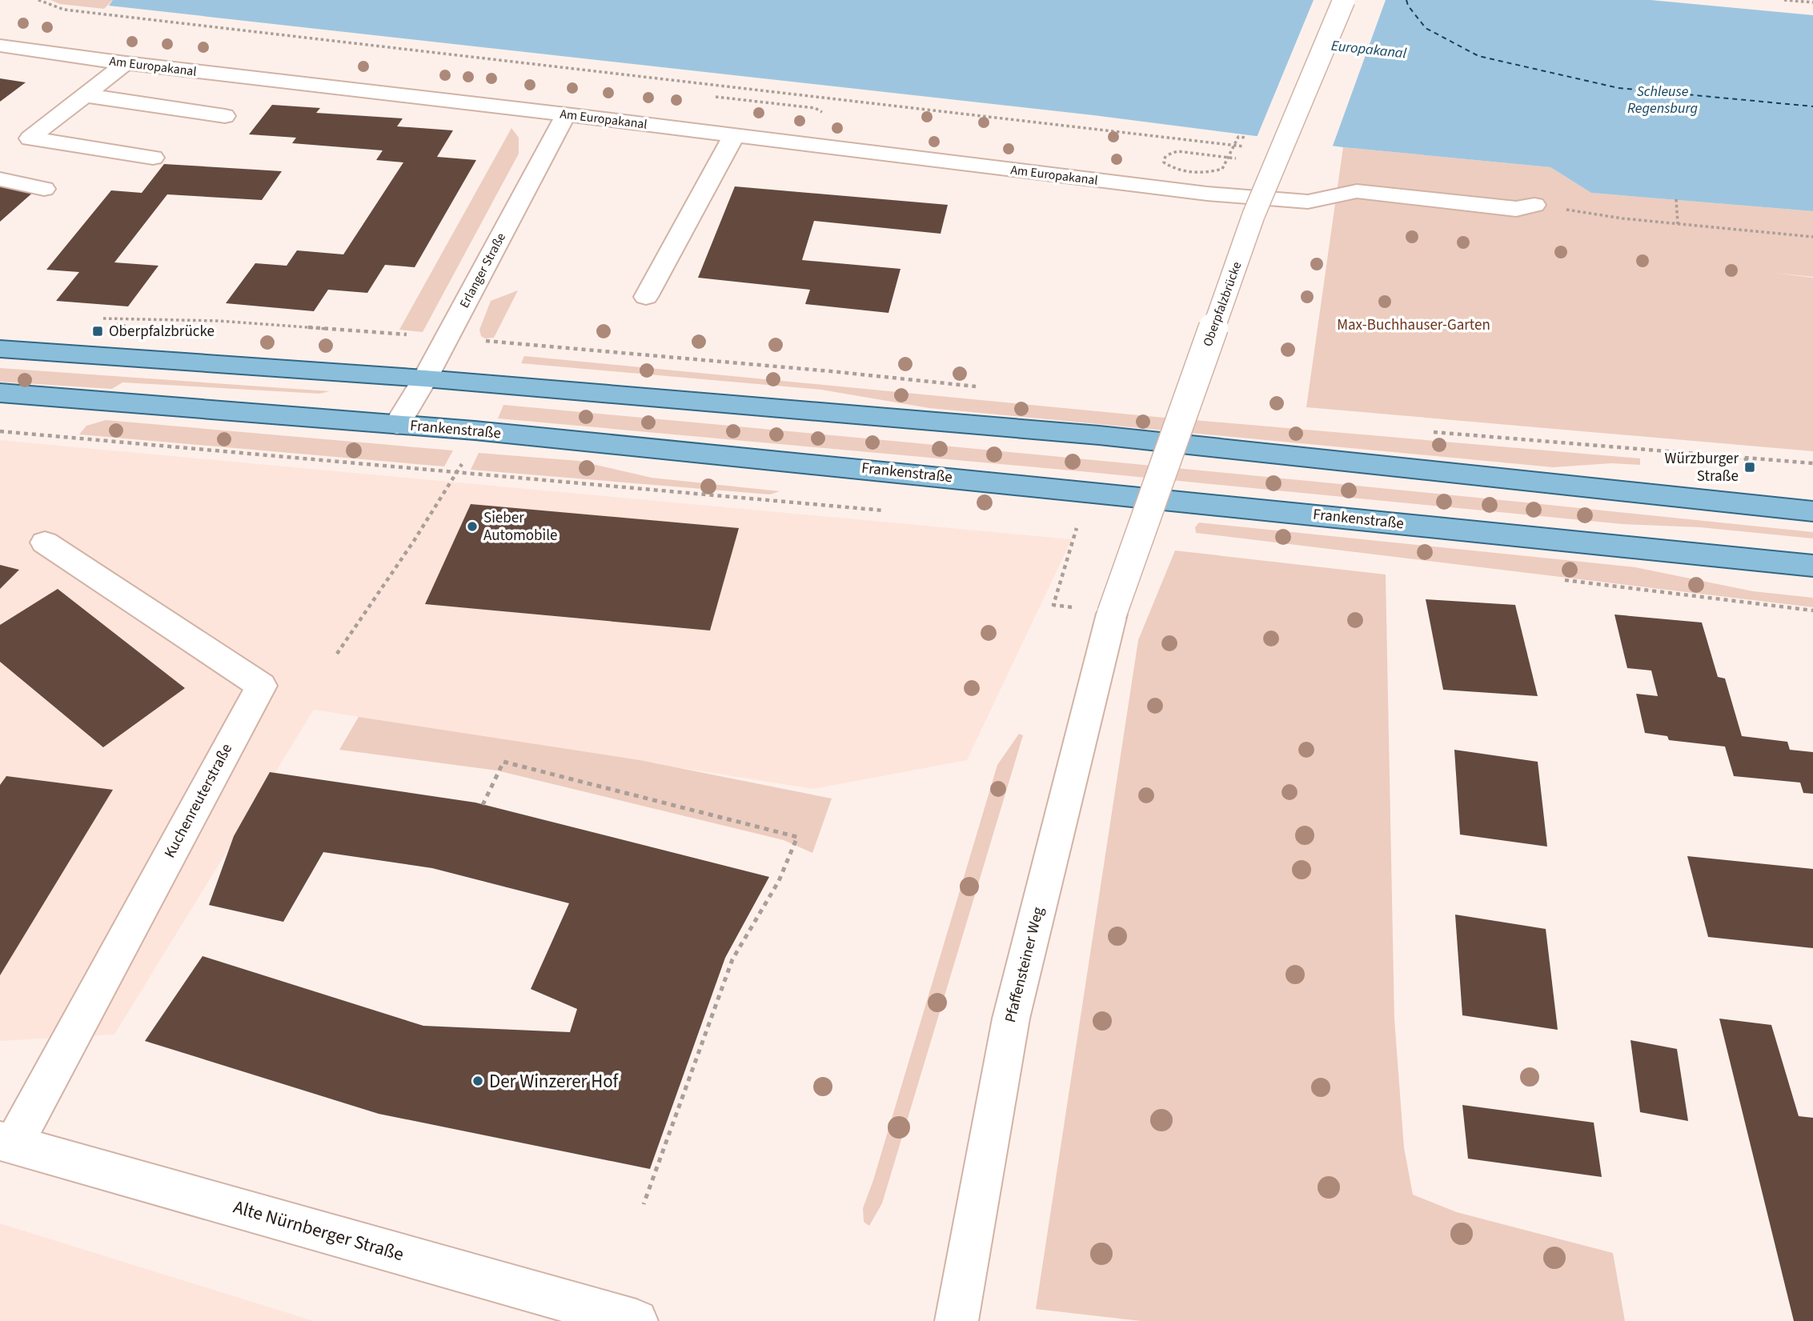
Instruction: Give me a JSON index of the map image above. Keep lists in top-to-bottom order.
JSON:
{
  "streets": {
    "main road": ["Frankenstraße"],
    "street": [
      "Am Europakanal",
      "Erlanger Straße",
      "Oberpfalzbrücke",
      "Kuchenreuterstraße",
      "Pfaffensteiner Weg",
      "Alte Nürnberger Straße"
    ]
  },
  "crossings": [
    ["Am Europakanal", "Erlanger Straße"],
    ["Erlanger Straße", "Frankenstraße"],
    ["Oberpfalzbrücke", "Pfaffensteiner Weg"],
    ["Kuchenreuterstraße", "Alte Nürnberger Straße"]
  ],
  "water": ["Europakanal", "Schleuse Regensburg"],
  "parks": ["Max-Buchhauser-Garten"],
  "places": {
    "transit": ["Oberpfalzbrücke", "Würzburger Straße"],
    "other": ["Sieber Automobile", "Der Winzerer Hof"]
  }
}
